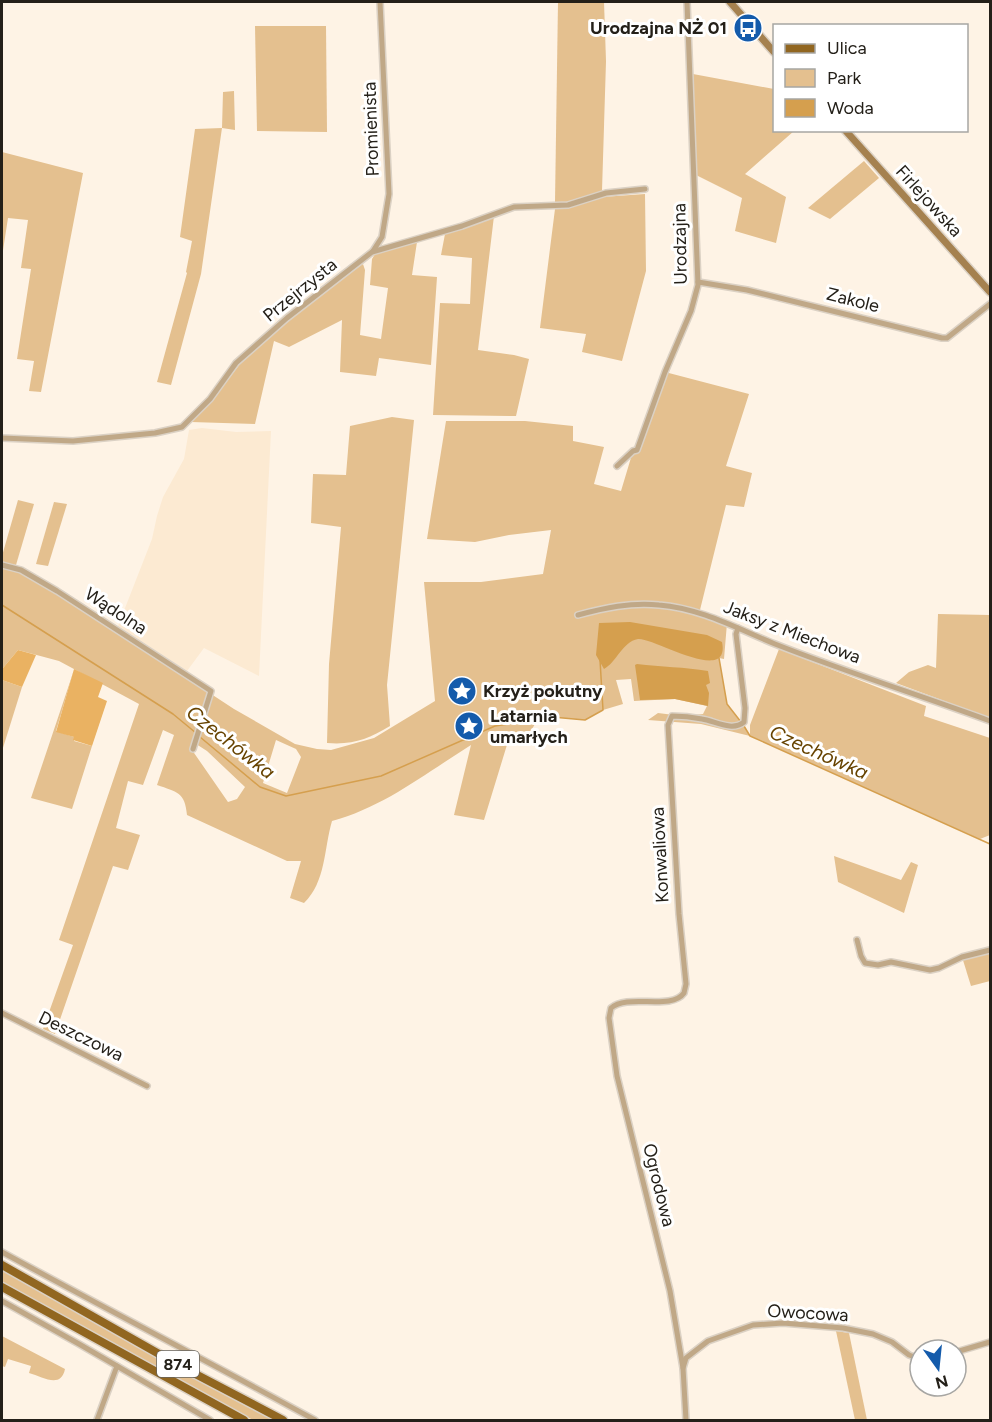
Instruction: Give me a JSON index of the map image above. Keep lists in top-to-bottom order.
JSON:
{
  "streets": {
    "main road": ["874"],
    "street": [
      "Promienista",
      "Firlejowska",
      "Urodzajna",
      "Przejrzysta",
      "Zakole",
      "Wądolna",
      "Jaksy z Miechowa",
      "Konwaliowa",
      "Deszczowa",
      "Ogrodowa",
      "Owocowa"
    ]
  },
  "crossings": [
    ["Promienista", "Przejrzysta"],
    ["Urodzajna", "Zakole"],
    ["Jaksy z Miechowa", "Konwaliowa"],
    ["Konwaliowa", "Ogrodowa"],
    ["Ogrodowa", "Owocowa"]
  ],
  "water": ["Czechówka"],
  "places": {
    "bus stop": ["Urodzajna NŻ 01"],
    "place": ["Krzyż pokutny", "Latarnia umarłych"]
  },
  "legend": ["Ulica", "Park", "Woda"],
  "north": "bottom"
}
